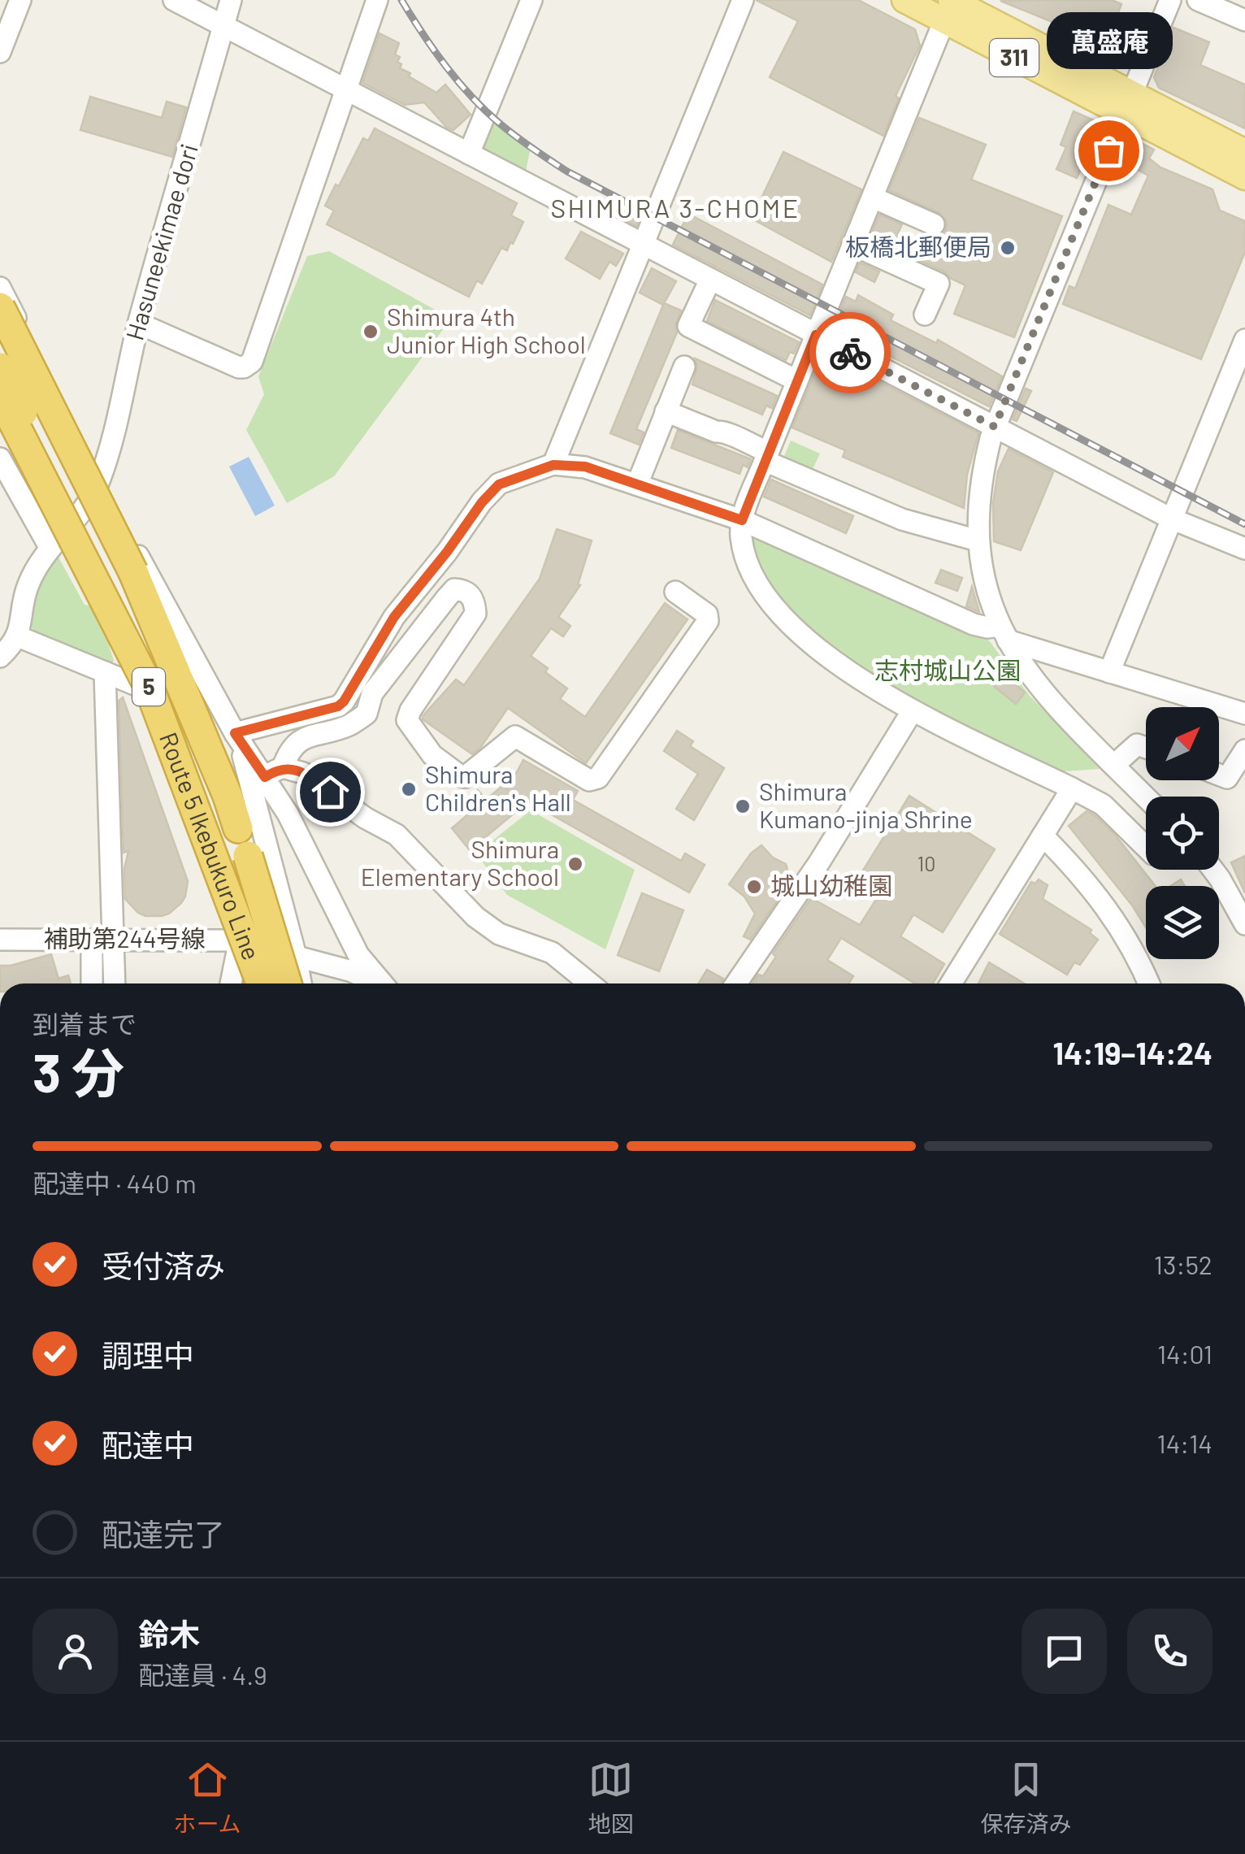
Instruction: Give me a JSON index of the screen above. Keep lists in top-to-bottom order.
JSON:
{
  "streets": {
    "highway": ["5", "Route 5 Ikebukuro Line"],
    "main road": ["311"],
    "street": ["Hasuneekimae dori", "補助第244号線"]
  },
  "districts": ["SHIMURA 3-CHOME"],
  "parks": ["志村城山公園"],
  "places": [
    "萬盛庵",
    "板橋北郵便局",
    "Shimura 4th Junior High School",
    "Shimura Children's Hall",
    "Shimura Kumano-jinja Shrine",
    "Shimura Elementary School",
    "城山幼稚園"
  ],
  "house_numbers": ["10"],
  "north": "top right",
  "page": {
    "bubble": "萬盛庵",
    "heading": ["3 分", "到着まで", "14:19–14:24"],
    "panel": ["鈴木", "配達員 · 4.9"],
    "bar": "配達中 · 440 m",
    "list": [
      ["受付済み", "13:52"],
      ["調理中", "14:01"],
      ["配達中", "14:14"],
      "配達完了"
    ],
    "tabs": ["ホーム", "地図", "保存済み"]
  }
}
